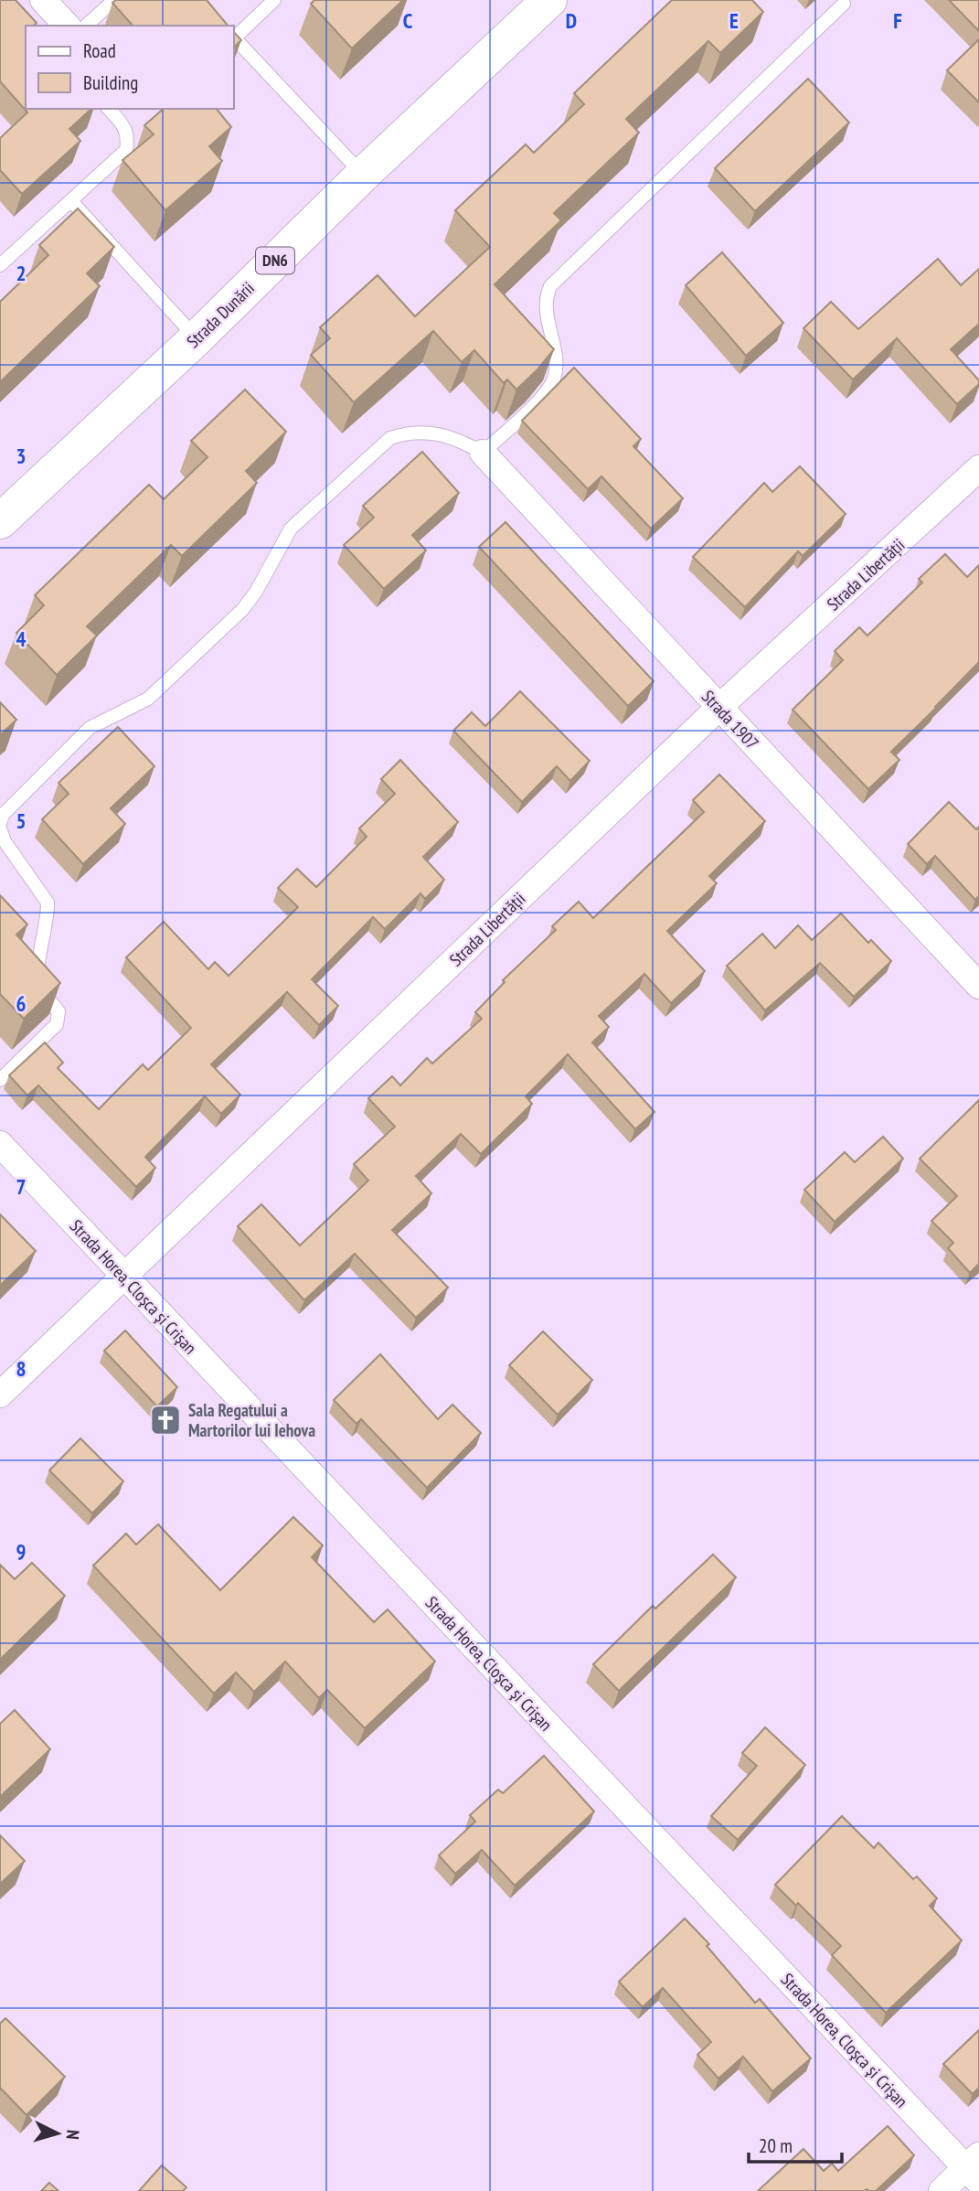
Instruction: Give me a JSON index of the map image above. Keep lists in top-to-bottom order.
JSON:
{
  "streets": {
    "main road": ["DN6", "Strada Dunării"],
    "street": ["Strada Libertății", "Strada 1907", "Strada Horea, Cloşca şi Crişan"]
  },
  "crossings": [
    ["Strada Libertății", "Strada 1907"],
    ["Strada Libertății", "Strada Horea, Cloşca şi Crişan"]
  ],
  "places": {
    "church": ["Sala Regatului a Martorilor lui Iehova"]
  },
  "legend": ["Road", "Building"],
  "scale_bar": "20 m",
  "north": "right",
  "grid": {
    "columns": [
      "C",
      "D",
      "E",
      "F"
    ],
    "rows": [
      "2",
      "3",
      "4",
      "5",
      "6",
      "7",
      "8",
      "9"
    ]
  }
}
